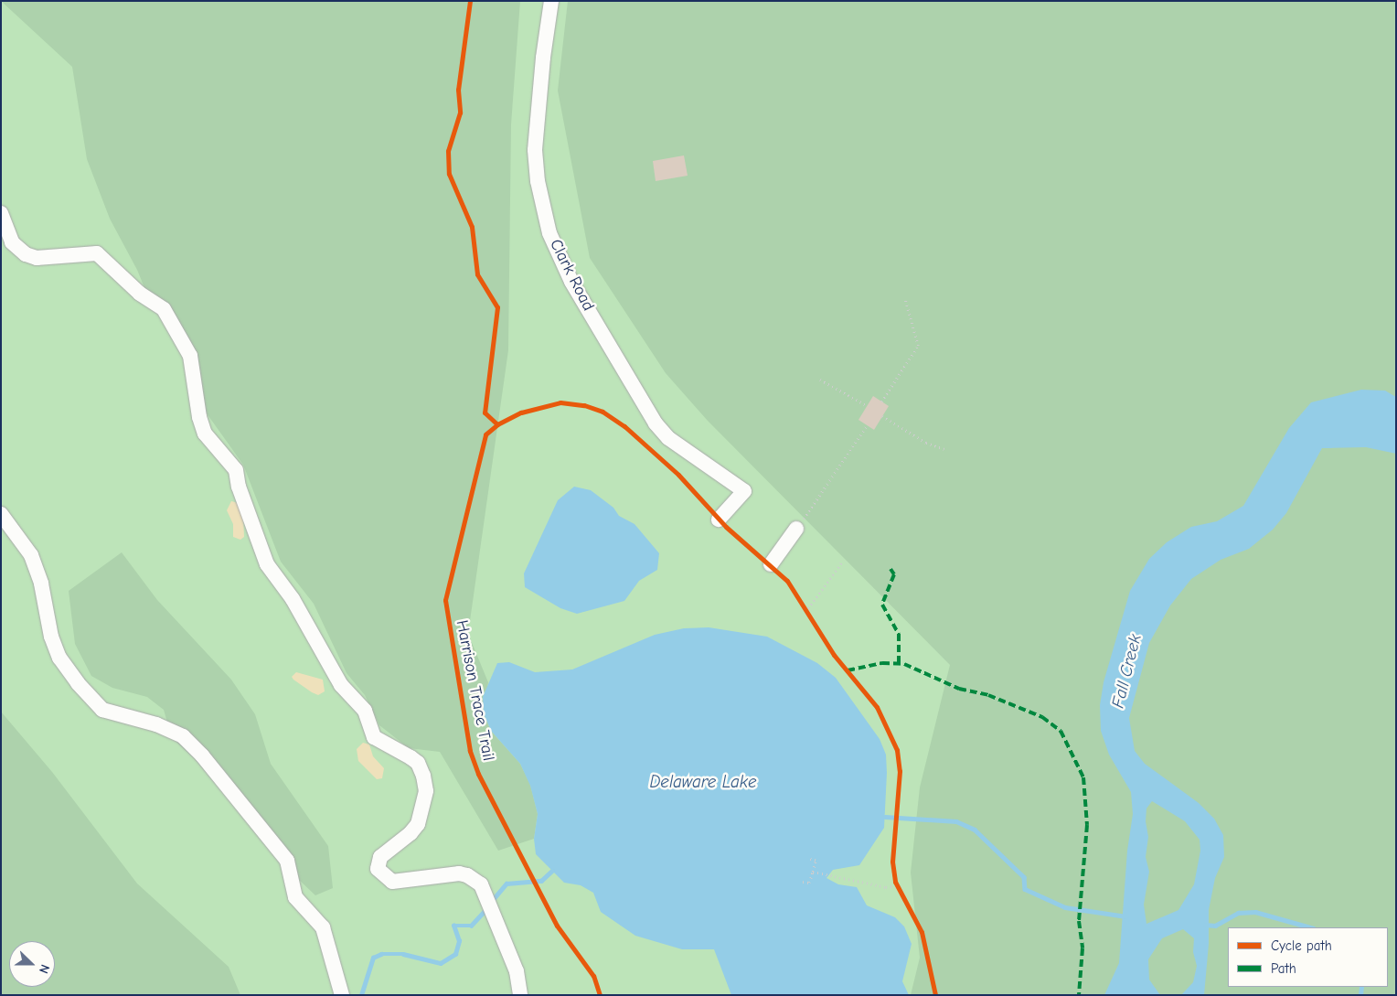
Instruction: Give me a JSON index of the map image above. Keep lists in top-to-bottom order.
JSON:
{
  "streets": {
    "street": ["Clark Road"],
    "cycle path": ["Harrison Trace Trail"]
  },
  "water": ["Fall Creek", "Delaware Lake"],
  "legend": ["Cycle path", "Path"],
  "north": "right"
}
